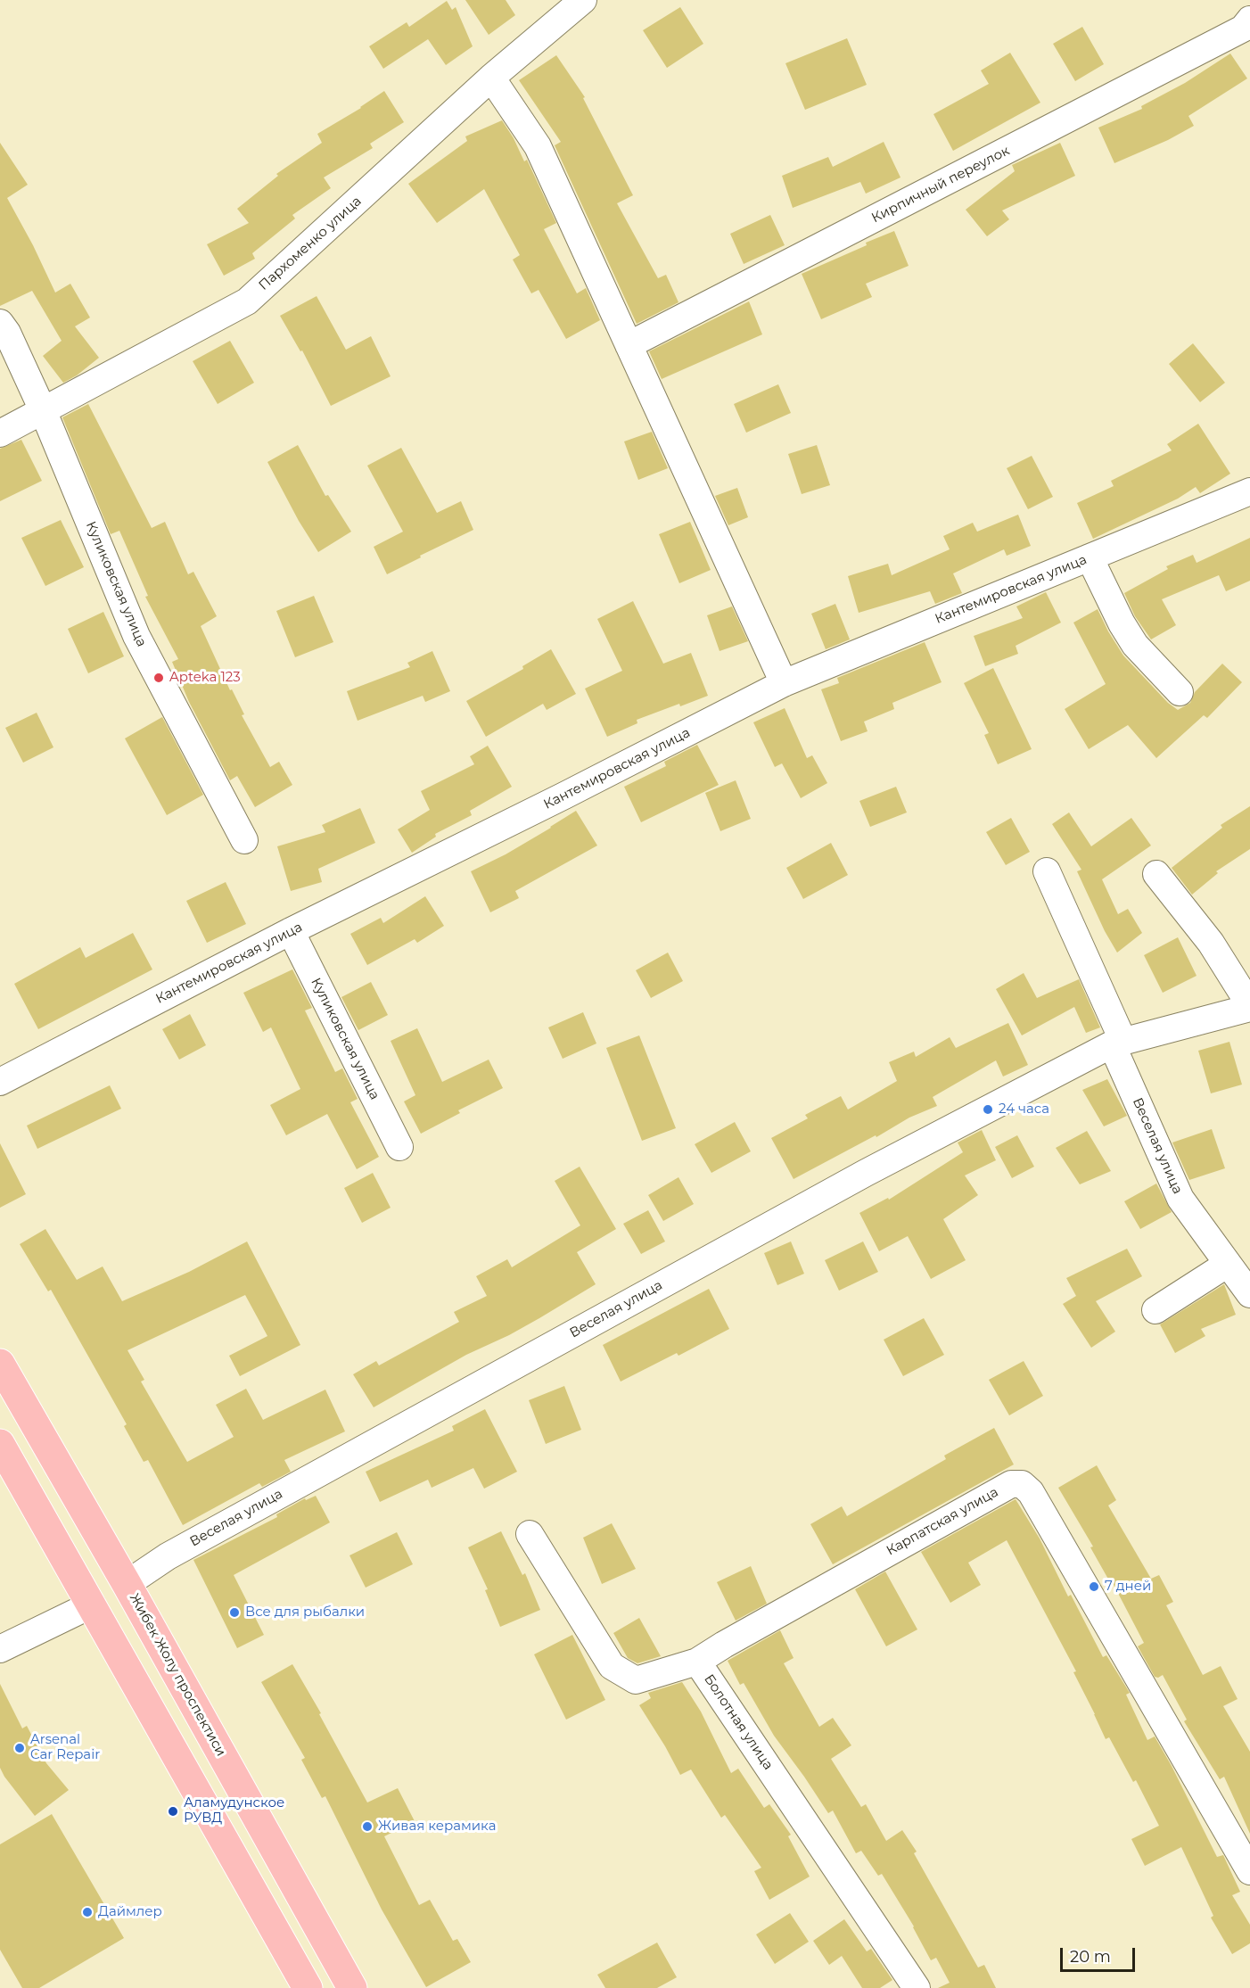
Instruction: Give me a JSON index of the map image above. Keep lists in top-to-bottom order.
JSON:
{
  "streets": {
    "main road": ["Жибек Жолу проспектиси"],
    "street": [
      "Кирпичный переулок",
      "Пархоменко улица",
      "Куликовская улица",
      "Кантемировская улица",
      "Веселая улица",
      "Карпатская улица",
      "Болотная улица"
    ]
  },
  "crossings": [
    ["Пархоменко улица", "Куликовская улица"],
    ["Куликовская улица", "Кантемировская улица"],
    ["Веселая улица", "Жибек Жолу проспектиси"],
    ["Карпатская улица", "Болотная улица"]
  ],
  "places": [
    "Apteka 123",
    "24 часа",
    "7 дней",
    "Все для рыбалки",
    "Arsenal Car Repair",
    "Аламудунское РУВД",
    "Живая керамика",
    "Даймлер"
  ],
  "scale_bar": "20 m"
}
